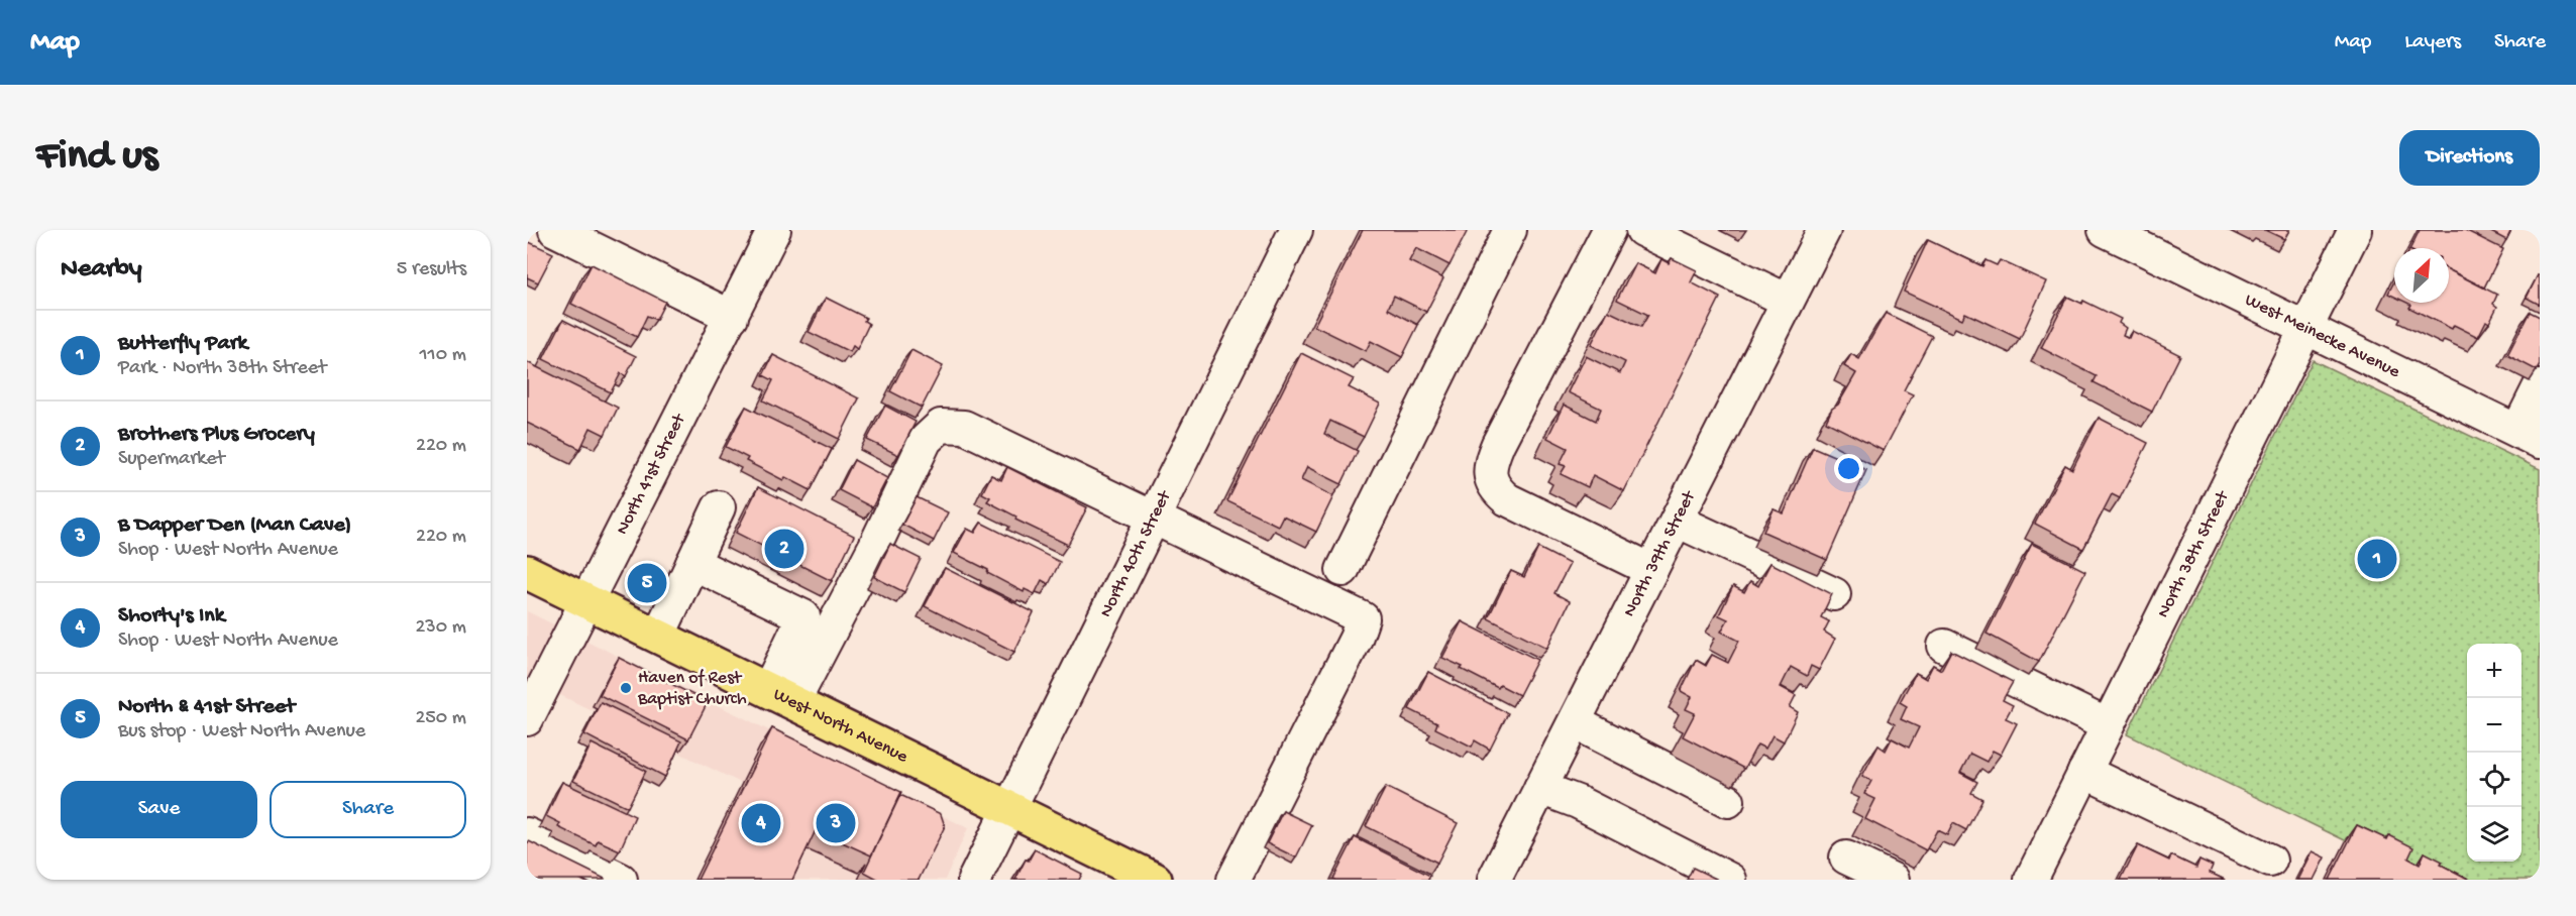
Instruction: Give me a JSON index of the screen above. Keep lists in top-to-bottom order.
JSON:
{
  "streets": {
    "main road": ["West North Avenue"],
    "street": [
      "West Meinecke Avenue",
      "North 41st Street",
      "North 40th Street",
      "North 39th Street",
      "North 38th Street"
    ]
  },
  "crossings": [
    ["West Meinecke Avenue", "North 38th Street"],
    ["North 41st Street", "West North Avenue"],
    ["North 40th Street", "West North Avenue"]
  ],
  "places": ["Haven of Rest Baptist Church"],
  "north": "top right",
  "page": {
    "header": "Map",
    "nav": ["Map", "Layers", "Share"],
    "buttons": [
      "Directions",
      ["Save", "Share"]
    ],
    "title": "Find us",
    "heading": ["Nearby", "5 results"],
    "list": [
      {
        "mark": "1",
        "name": "Butterfly Park",
        "note": "Park · North 38th Street",
        "value": "110 m"
      },
      {
        "mark": "2",
        "name": "Brothers Plus Grocery",
        "note": "Supermarket",
        "value": "220 m"
      },
      {
        "mark": "3",
        "name": "B Dapper Den (Man Cave)",
        "note": "Shop · West North Avenue",
        "value": "220 m"
      },
      {
        "mark": "4",
        "name": "Shorty's Ink",
        "note": "Shop · West North Avenue",
        "value": "230 m"
      },
      {
        "mark": "5",
        "name": "North & 41st Street",
        "note": "Bus stop · West North Avenue",
        "value": "250 m"
      }
    ],
    "pins": [
      "2",
      "1",
      "5",
      "3",
      "4"
    ],
    "map_buttons": ["+", "−"]
  }
}
